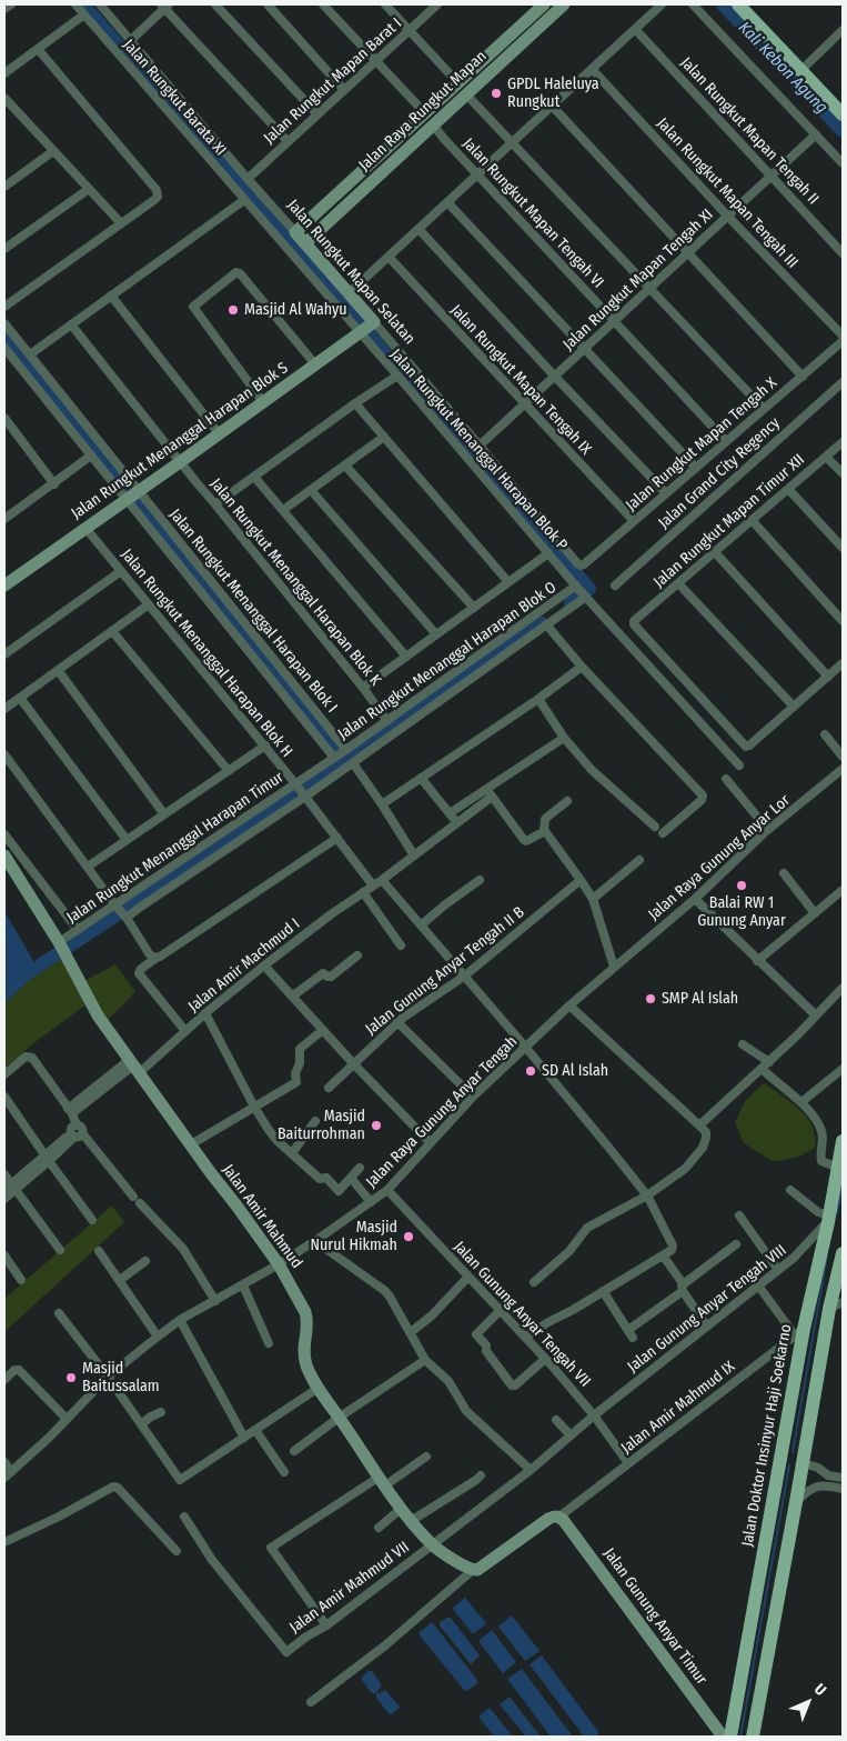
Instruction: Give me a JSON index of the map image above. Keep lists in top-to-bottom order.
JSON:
{
  "streets": {
    "main road": ["Jalan Doktor Insinyur Haji Soekarno"],
    "street": [
      "Jalan Rungkut Mapan Barat I",
      "Jalan Rungkut Barata XI",
      "Jalan Raya Rungkut Mapan",
      "Jalan Rungkut Mapan Tengah II",
      "Jalan Rungkut Mapan Tengah III",
      "Jalan Rungkut Mapan Tengah VI",
      "Jalan Rungkut Mapan Selatan",
      "Jalan Rungkut Mapan Tengah XI",
      "Jalan Rungkut Mapan Tengah IX",
      "Jalan Rungkut Menanggal Harapan Blok S",
      "Jalan Rungkut Mapan Tengah X",
      "Jalan Rungkut Menanggal Harapan Blok P",
      "Jalan Grand City Regency",
      "Jalan Rungkut Mapan Timur XII",
      "Jalan Rungkut Menanggal Harapan Blok K",
      "Jalan Rungkut Menanggal Harapan Blok I",
      "Jalan Rungkut Menanggal Harapan Blok H",
      "Jalan Rungkut Menanggal Harapan Blok O",
      "Jalan Rungkut Menanggal Harapan Timur",
      "Jalan Raya Gunung Anyar Lor",
      "Jalan Amir Machmud I",
      "Jalan Gunung Anyar Tengah II B",
      "Jalan Raya Gunung Anyar Tengah",
      "Jalan Amir Mahmud",
      "Jalan Gunung Anyar Tengah VIII",
      "Jalan Gunung Anyar Tengah VII",
      "Jalan Amir Mahmud IX",
      "Jalan Amir Mahmud VII",
      "Jalan Gunung Anyar Timur"
    ]
  },
  "crossings": [
    ["Jalan Rungkut Mapan Barat I", "Jalan Rungkut Mapan Selatan"],
    ["Jalan Rungkut Barata XI", "Jalan Rungkut Mapan Selatan"],
    ["Jalan Rungkut Barata XI", "Jalan Rungkut Menanggal Harapan Blok S"],
    ["Jalan Rungkut Barata XI", "Jalan Rungkut Menanggal Harapan Blok P"],
    ["Jalan Raya Rungkut Mapan", "Jalan Rungkut Mapan Tengah VI"],
    ["Jalan Raya Rungkut Mapan", "Jalan Rungkut Mapan Selatan"],
    ["Jalan Rungkut Mapan Tengah II", "Jalan Rungkut Mapan Tengah XI"],
    ["Jalan Rungkut Mapan Tengah III", "Jalan Rungkut Mapan Tengah XI"],
    ["Jalan Rungkut Mapan Tengah VI", "Jalan Rungkut Mapan Tengah XI"],
    ["Jalan Rungkut Mapan Tengah VI", "Jalan Rungkut Mapan Tengah X"],
    ["Jalan Rungkut Mapan Selatan", "Jalan Rungkut Mapan Tengah XI"],
    ["Jalan Rungkut Mapan Selatan", "Jalan Rungkut Menanggal Harapan Blok S"],
    ["Jalan Rungkut Mapan Selatan", "Jalan Rungkut Mapan Tengah X"],
    ["Jalan Rungkut Mapan Selatan", "Jalan Rungkut Menanggal Harapan Blok P"],
    ["Jalan Rungkut Mapan Tengah XI", "Jalan Rungkut Mapan Tengah IX"],
    ["Jalan Rungkut Mapan Tengah IX", "Jalan Rungkut Mapan Tengah X"],
    ["Jalan Rungkut Menanggal Harapan Blok S", "Jalan Rungkut Menanggal Harapan Blok P"],
    ["Jalan Rungkut Menanggal Harapan Blok S", "Jalan Rungkut Menanggal Harapan Blok K"],
    ["Jalan Rungkut Menanggal Harapan Blok S", "Jalan Rungkut Menanggal Harapan Blok I"],
    ["Jalan Rungkut Menanggal Harapan Blok S", "Jalan Rungkut Menanggal Harapan Blok H"],
    ["Jalan Rungkut Menanggal Harapan Blok P", "Jalan Rungkut Menanggal Harapan Blok O"],
    ["Jalan Rungkut Menanggal Harapan Blok K", "Jalan Rungkut Menanggal Harapan Blok O"],
    ["Jalan Rungkut Menanggal Harapan Blok I", "Jalan Rungkut Menanggal Harapan Blok O"],
    ["Jalan Rungkut Menanggal Harapan Blok I", "Jalan Rungkut Menanggal Harapan Timur"],
    ["Jalan Rungkut Menanggal Harapan Blok H", "Jalan Rungkut Menanggal Harapan Timur"],
    ["Jalan Rungkut Menanggal Harapan Blok H", "Jalan Amir Machmud I"],
    ["Jalan Rungkut Menanggal Harapan Blok O", "Jalan Rungkut Menanggal Harapan Timur"],
    ["Jalan Rungkut Menanggal Harapan Timur", "Jalan Amir Mahmud"],
    ["Jalan Raya Gunung Anyar Lor", "Jalan Raya Gunung Anyar Tengah"],
    ["Jalan Amir Machmud I", "Jalan Amir Mahmud"],
    ["Jalan Raya Gunung Anyar Tengah", "Jalan Amir Mahmud"],
    ["Jalan Raya Gunung Anyar Tengah", "Jalan Gunung Anyar Tengah VII"],
    ["Jalan Amir Mahmud", "Jalan Amir Mahmud VII"],
    ["Jalan Gunung Anyar Tengah VIII", "Jalan Gunung Anyar Tengah VII"],
    ["Jalan Gunung Anyar Tengah VIII", "Jalan Doktor Insinyur Haji Soekarno"],
    ["Jalan Gunung Anyar Tengah VIII", "Jalan Amir Mahmud VII"],
    ["Jalan Gunung Anyar Tengah VII", "Jalan Amir Mahmud IX"],
    ["Jalan Amir Mahmud IX", "Jalan Doktor Insinyur Haji Soekarno"],
    ["Jalan Amir Mahmud IX", "Jalan Gunung Anyar Timur"]
  ],
  "water": ["Kali Kebon Agung"],
  "places": [
    "GPDL Haleluya Rungkut",
    "Masjid Al Wahyu",
    "Balai RW 1 Gunung Anyar",
    "SMP Al Islah",
    "SD Al Islah",
    "Masjid Baiturrohman",
    "Masjid Nurul Hikmah",
    "Masjid Baitussalam"
  ],
  "north": "top right"
}
